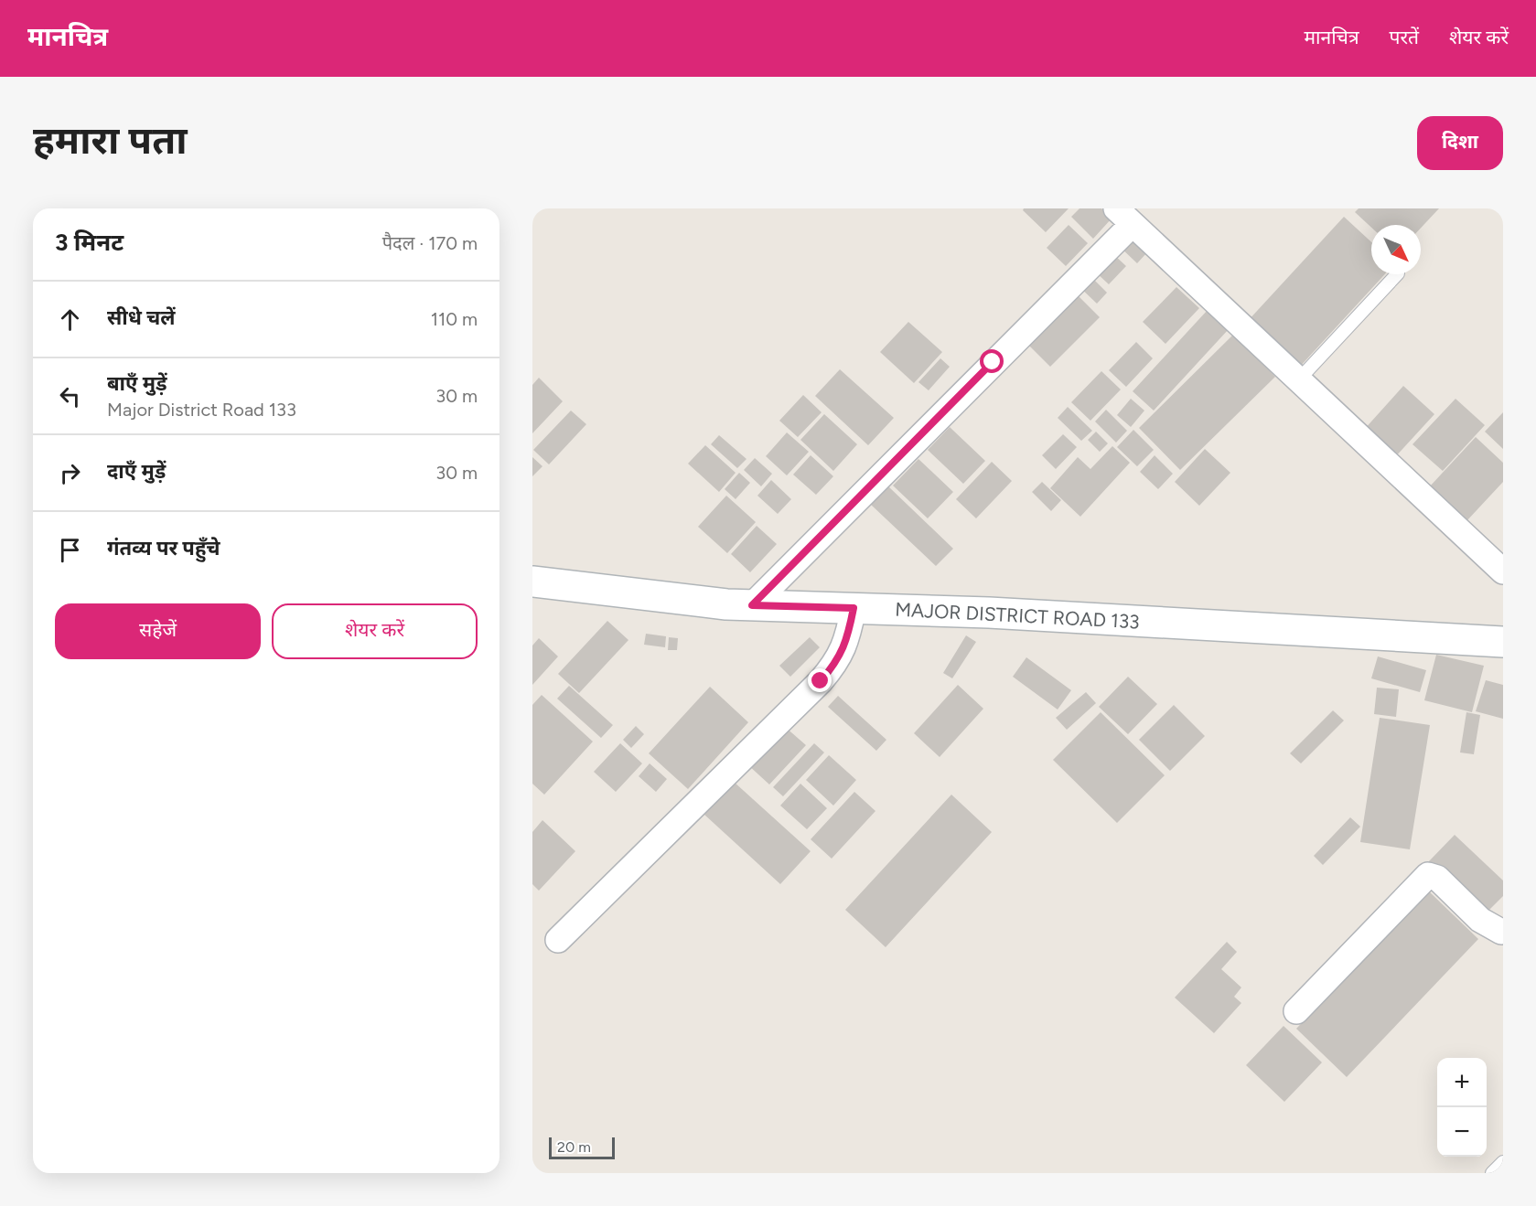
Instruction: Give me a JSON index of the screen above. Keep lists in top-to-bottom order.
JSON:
{
  "streets": {
    "main road": ["MAJOR DISTRICT ROAD 133"]
  },
  "scale_bar": "20 m",
  "north": "bottom right",
  "page": {
    "header": "मानचित्र",
    "nav": ["मानचित्र", "परतें", "शेयर करें"],
    "buttons": [
      "दिशा",
      ["सहेजें", "शेयर करें"]
    ],
    "title": "हमारा पता",
    "heading": ["3 मिनट", "पैदल · 170 m"],
    "list": [
      ["सीधे चलें", "110 m"],
      ["बाएँ मुड़ें", "Major District Road 133", "30 m"],
      ["दाएँ मुड़ें", "30 m"],
      "गंतव्य पर पहुँचे"
    ],
    "map_buttons": ["+", "−"],
    "scale": "20 m"
  }
}
